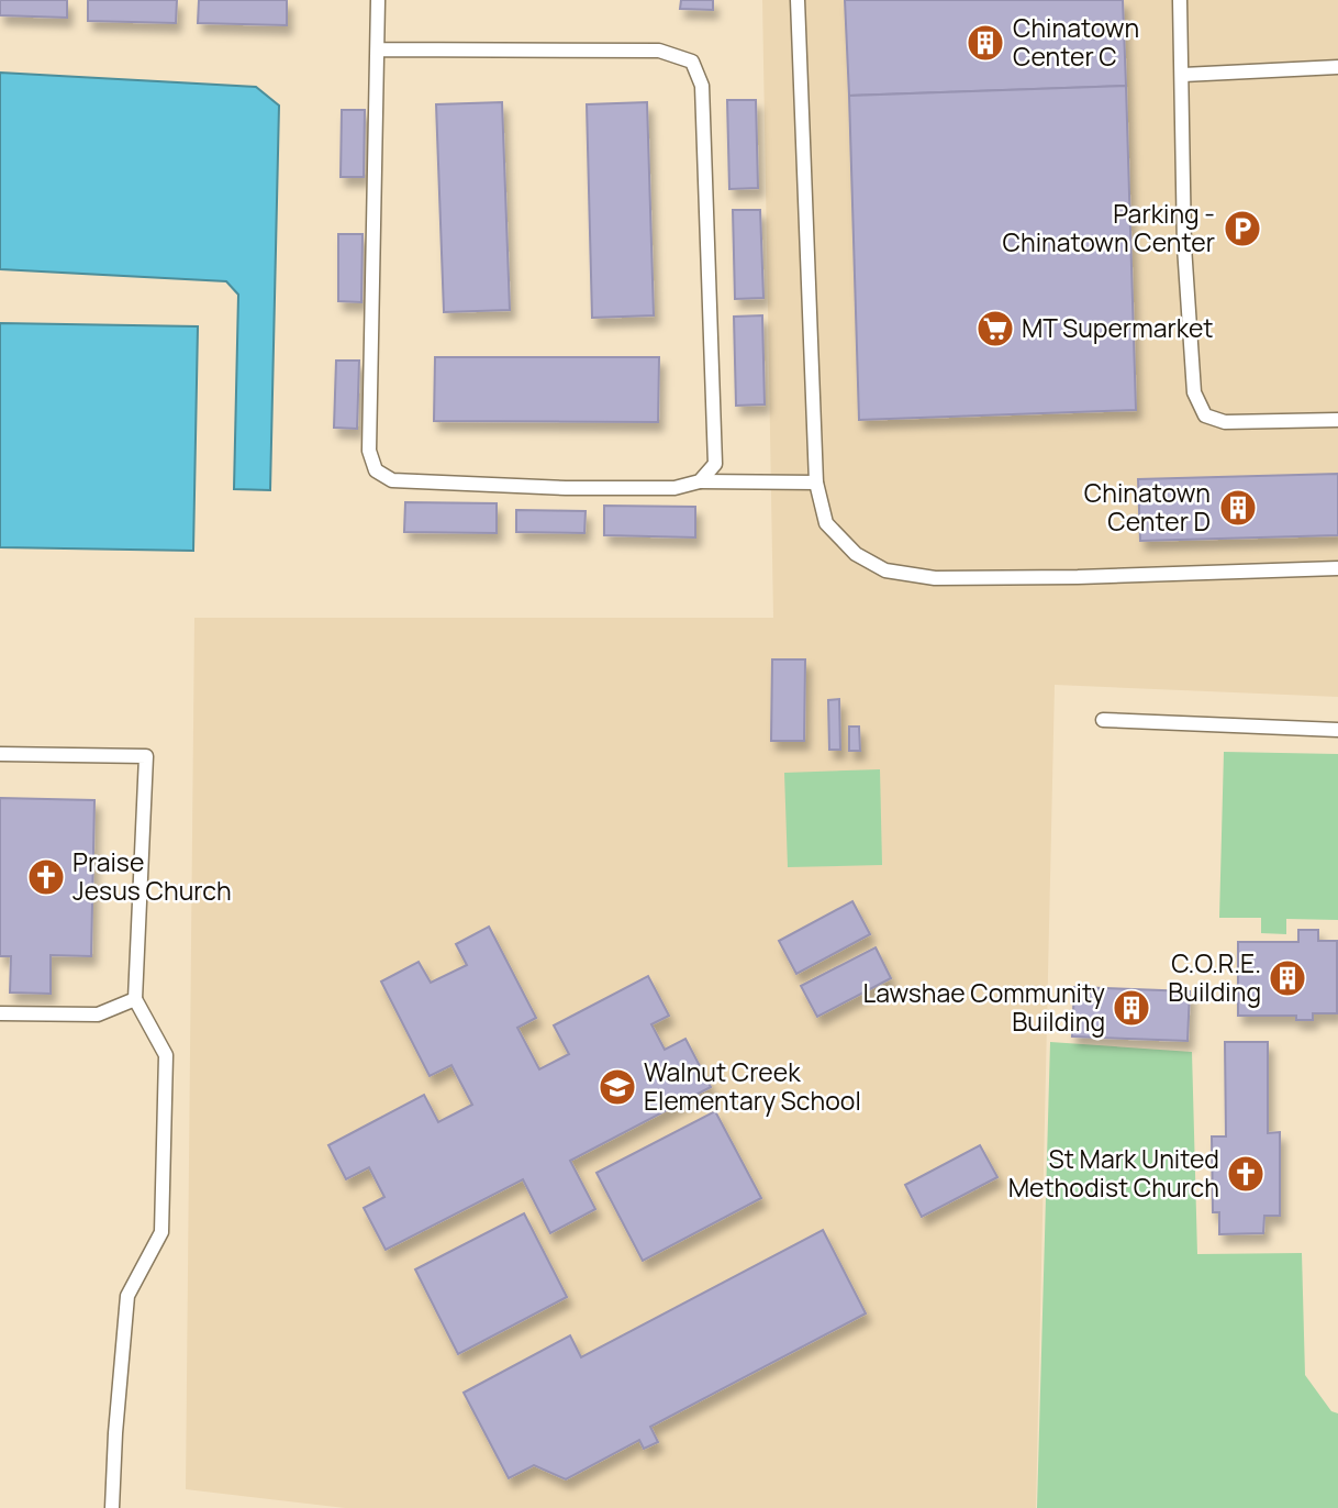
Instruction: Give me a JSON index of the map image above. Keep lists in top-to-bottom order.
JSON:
{
  "places": {
    "building": [
      "Chinatown Center C",
      "Chinatown Center D",
      "C.O.R.E. Building",
      "Lawshae Community Building"
    ],
    "parking": ["Parking - Chinatown Center"],
    "supermarket": ["MT Supermarket"],
    "church": ["Praise Jesus Church", "St Mark United Methodist Church"],
    "school or university": ["Walnut Creek Elementary School"]
  }
}
